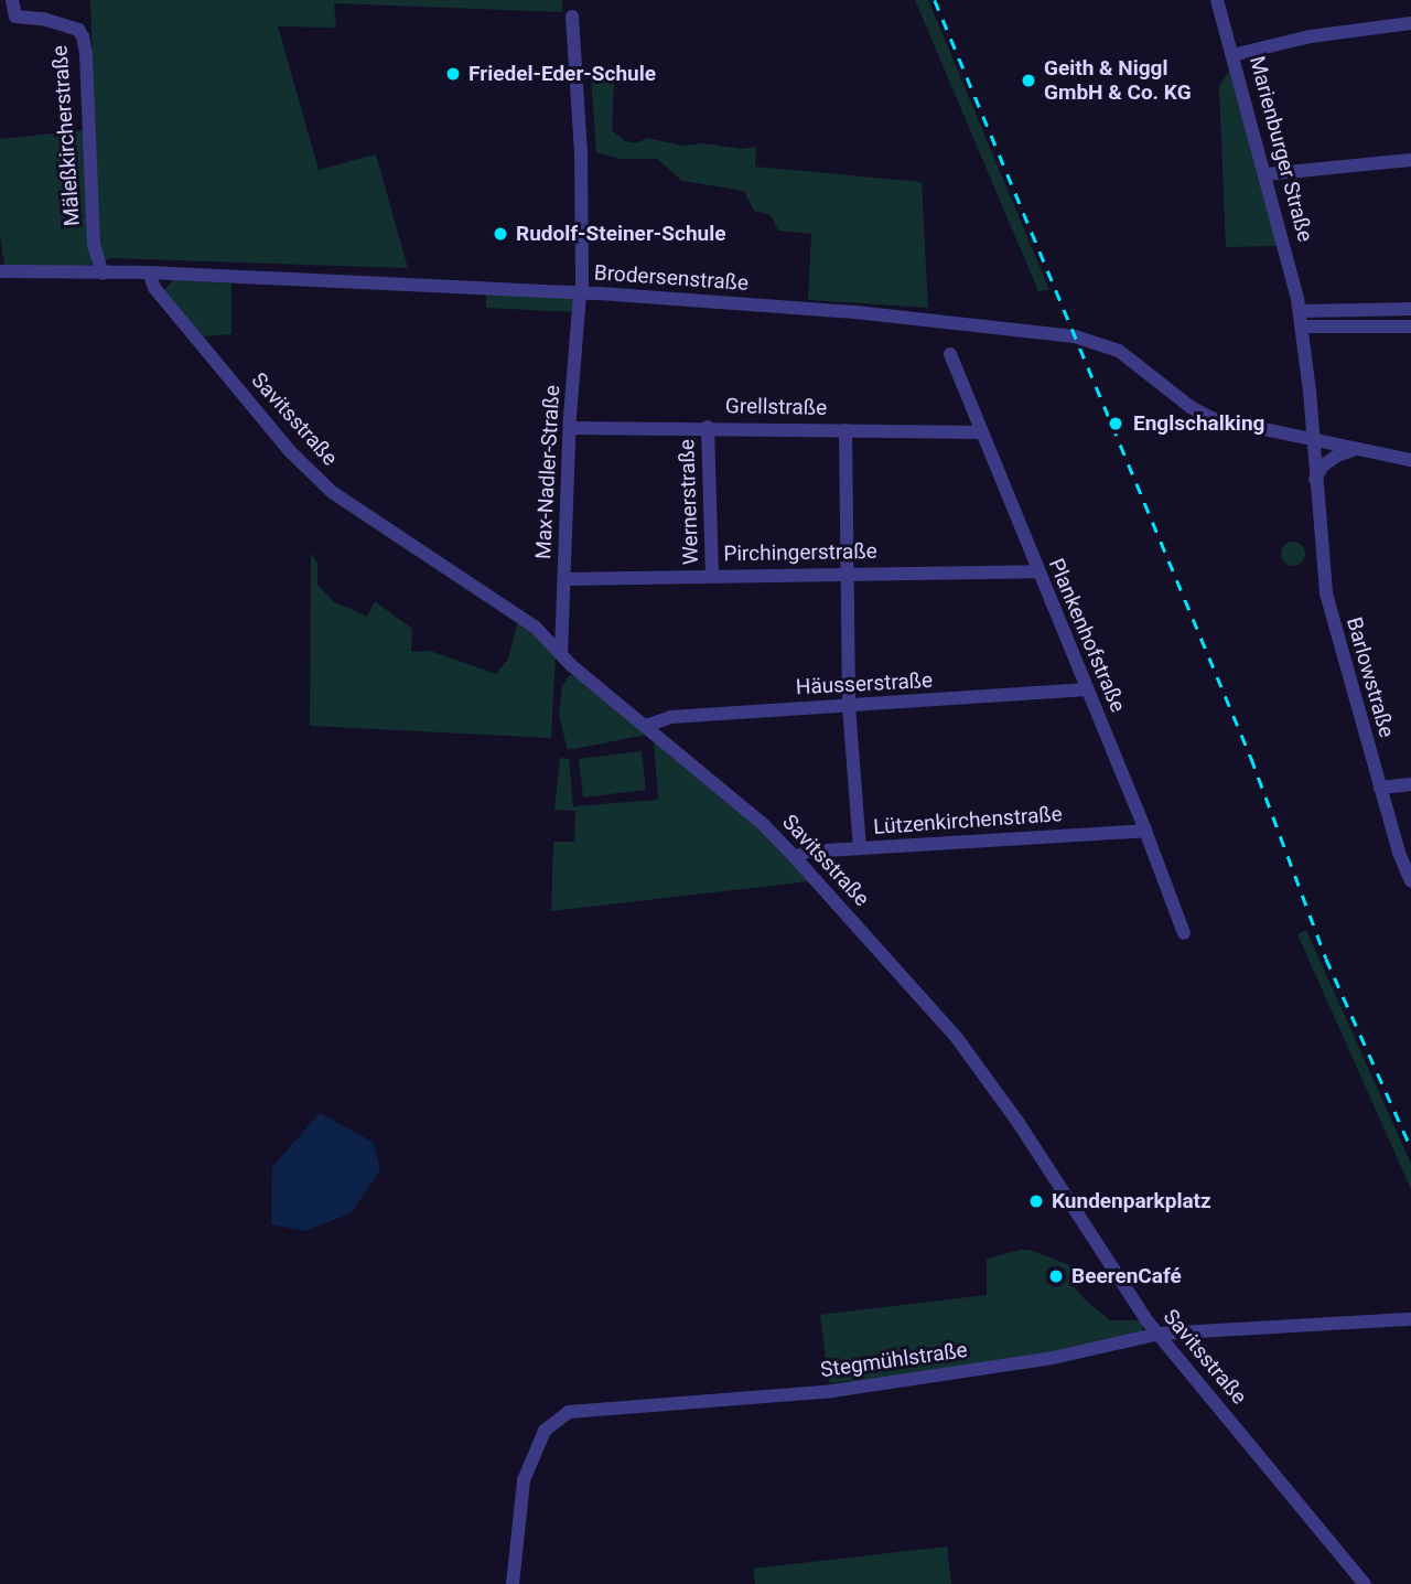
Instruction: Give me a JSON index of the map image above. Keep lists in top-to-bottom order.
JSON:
{
  "streets": {
    "street": [
      "Mäleßkircherstraße",
      "Marienburger Straße",
      "Brodersenstraße",
      "Grellstraße",
      "Savitsstraße",
      "Max-Nadler-Straße",
      "Wernerstraße",
      "Pirchingerstraße",
      "Plankenhofstraße",
      "Barlowstraße",
      "Häusserstraße",
      "Lützenkirchenstraße",
      "Stegmühlstraße"
    ]
  },
  "crossings": [
    ["Mäleßkircherstraße", "Brodersenstraße"],
    ["Marienburger Straße", "Barlowstraße"],
    ["Brodersenstraße", "Savitsstraße"],
    ["Brodersenstraße", "Max-Nadler-Straße"],
    ["Brodersenstraße", "Barlowstraße"],
    ["Grellstraße", "Max-Nadler-Straße"],
    ["Grellstraße", "Wernerstraße"],
    ["Grellstraße", "Plankenhofstraße"],
    ["Savitsstraße", "Max-Nadler-Straße"],
    ["Savitsstraße", "Häusserstraße"],
    ["Savitsstraße", "Lützenkirchenstraße"],
    ["Savitsstraße", "Stegmühlstraße"],
    ["Max-Nadler-Straße", "Pirchingerstraße"],
    ["Wernerstraße", "Pirchingerstraße"],
    ["Pirchingerstraße", "Plankenhofstraße"],
    ["Plankenhofstraße", "Häusserstraße"],
    ["Plankenhofstraße", "Lützenkirchenstraße"]
  ],
  "places": [
    "Friedel-Eder-Schule",
    "Geith & Niggl GmbH & Co. KG",
    "Rudolf-Steiner-Schule",
    "Englschalking",
    "Kundenparkplatz",
    "BeerenCafé"
  ]
}
